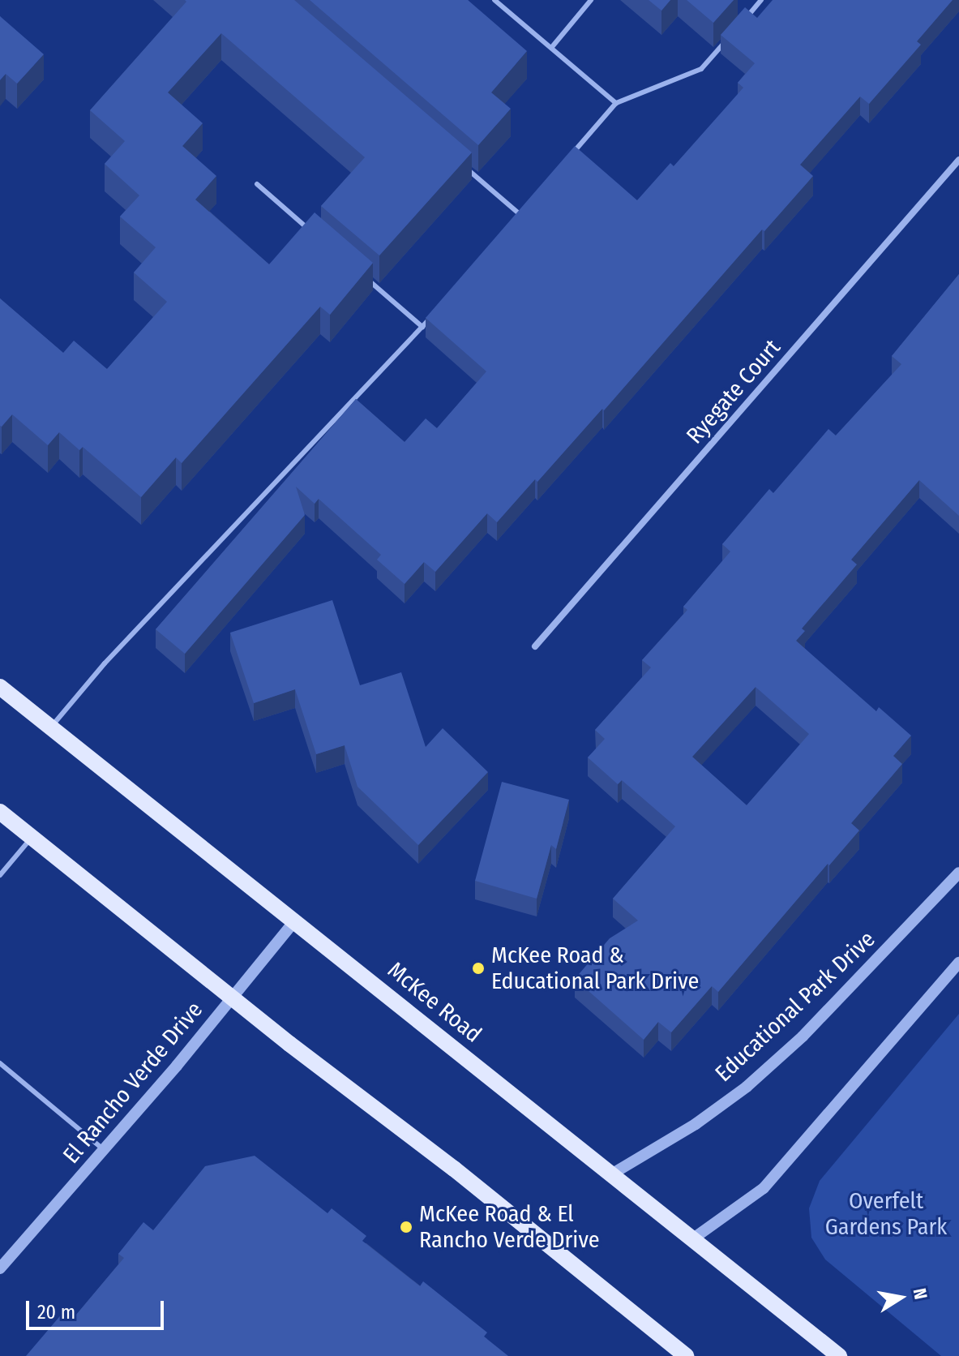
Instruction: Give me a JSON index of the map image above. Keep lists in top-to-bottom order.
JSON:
{
  "streets": {
    "main road": ["McKee Road"],
    "street": ["Ryegate Court", "Educational Park Drive", "El Rancho Verde Drive"]
  },
  "crossings": [
    ["McKee Road", "Educational Park Drive"],
    ["McKee Road", "El Rancho Verde Drive"]
  ],
  "parks": ["Overfelt Gardens Park"],
  "places": ["McKee Road & Educational Park Drive", "McKee Road & El Rancho Verde Drive"],
  "scale_bar": "20 m",
  "north": "right"
}
